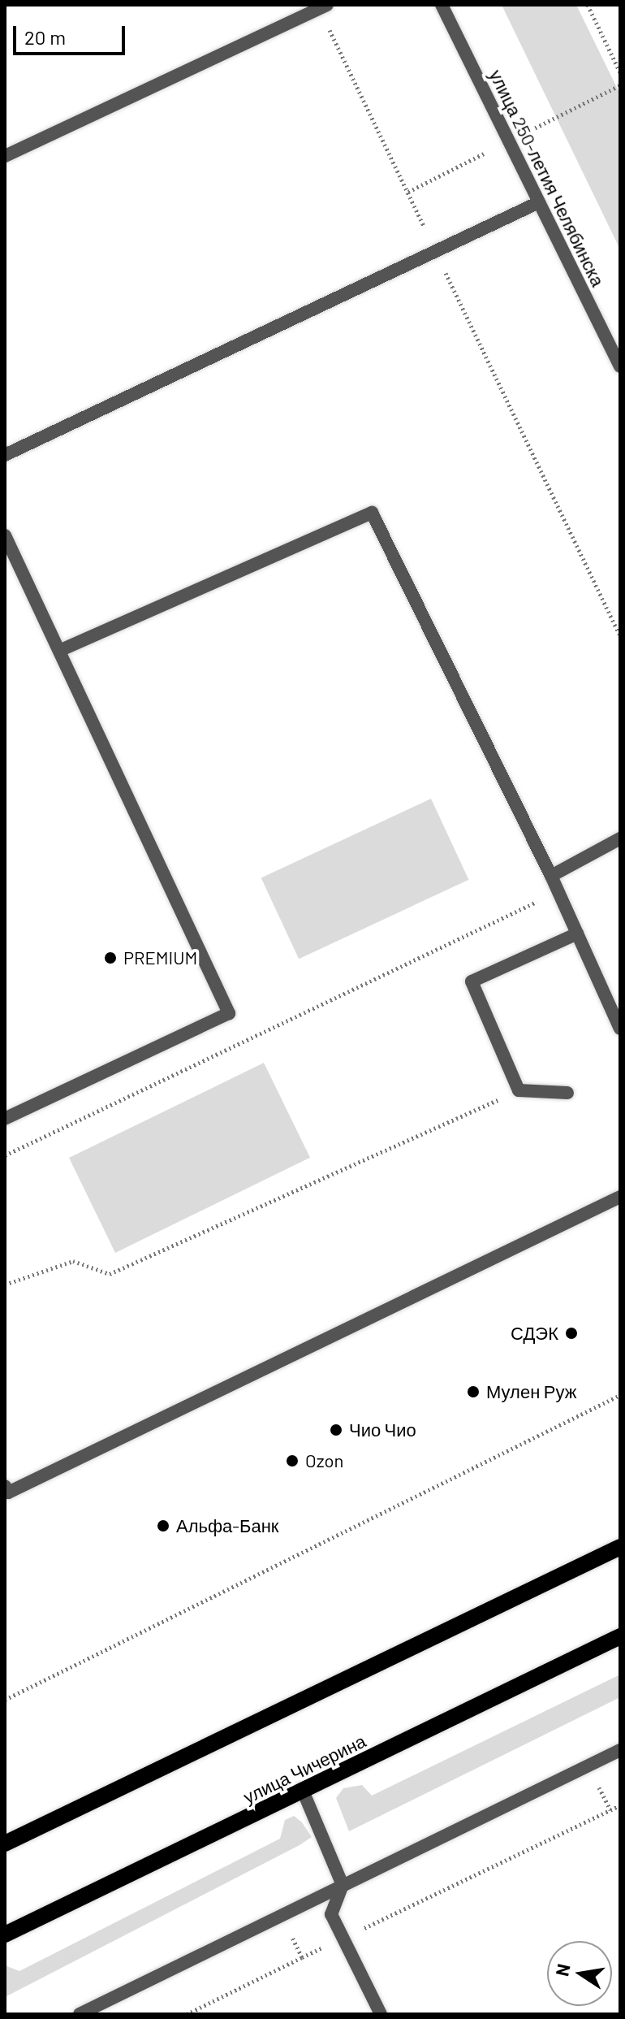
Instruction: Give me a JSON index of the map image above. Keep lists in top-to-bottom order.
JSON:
{
  "streets": {
    "main road": ["улица Чичерина"],
    "street": ["улица 250-летия Челябинска"]
  },
  "places": [
    "PREMIUM",
    "СДЭК",
    "Мулен Руж",
    "Чио Чио",
    "Ozon",
    "Альфа-Банк"
  ],
  "scale_bar": "20 m",
  "north": "left"
}
